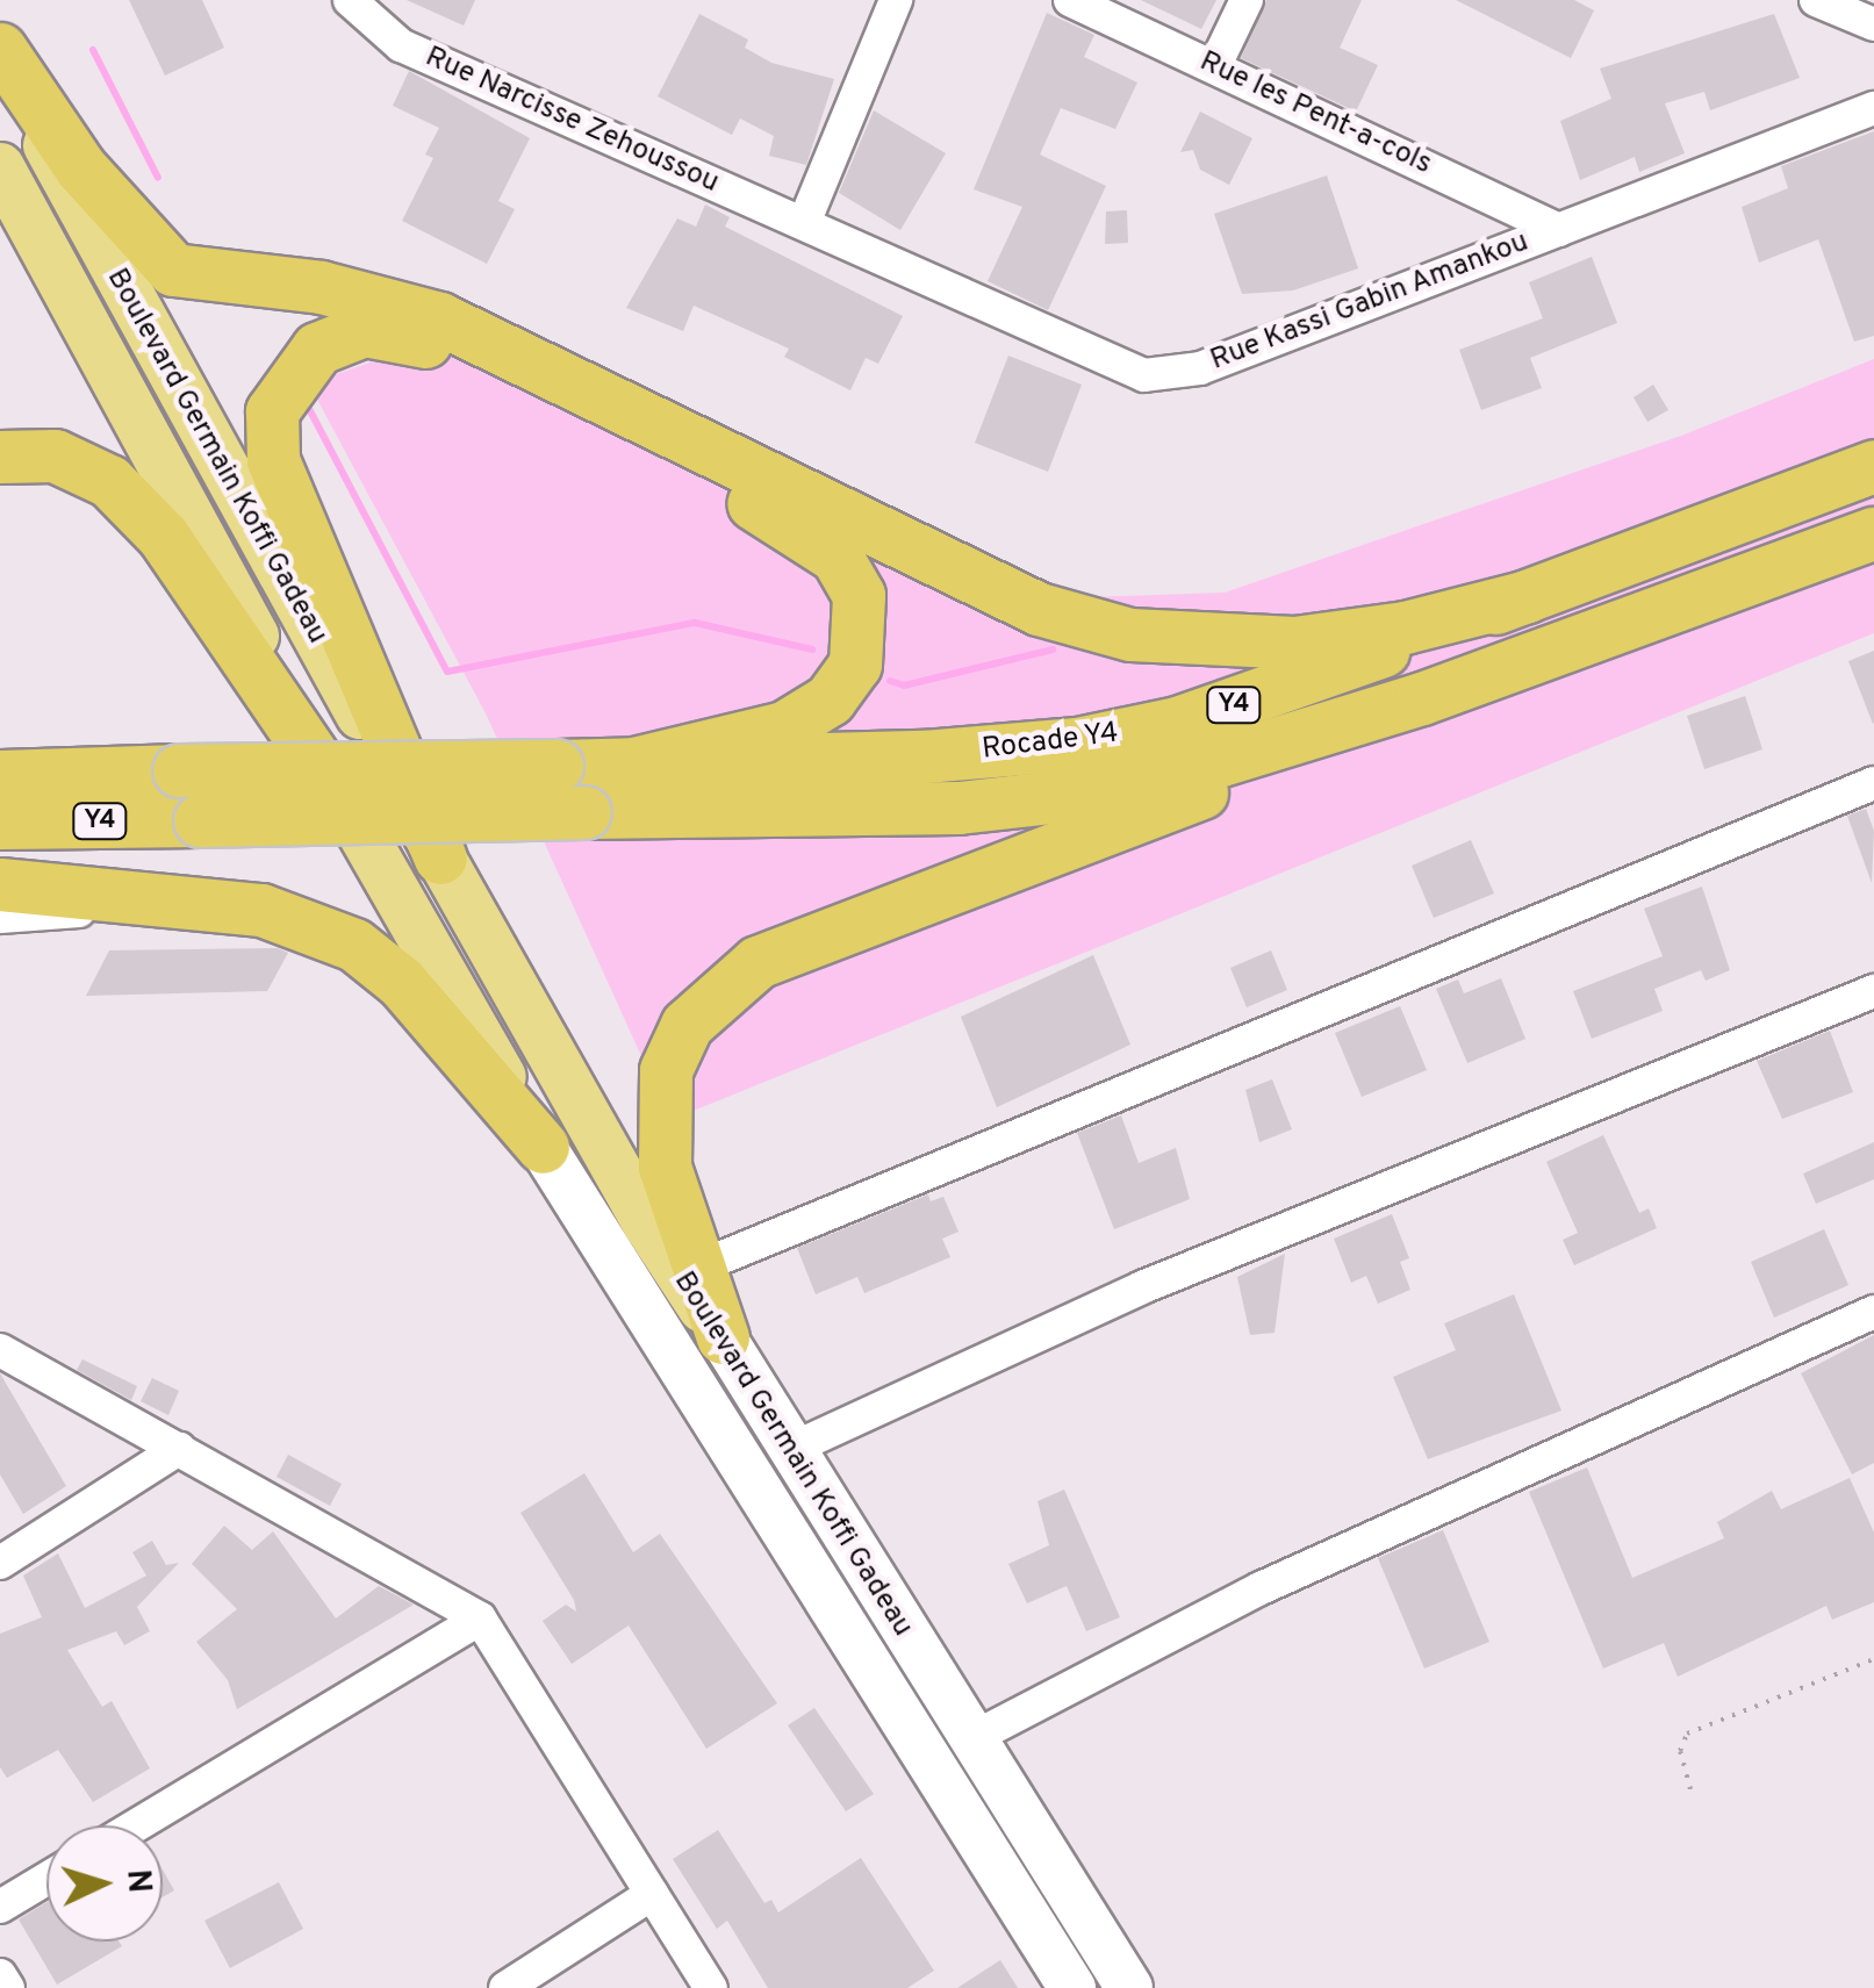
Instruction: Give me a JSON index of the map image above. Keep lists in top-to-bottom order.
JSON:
{
  "streets": {
    "highway": ["Y4", "Rocade Y4"],
    "main road": ["Boulevard Germain Koffi Gadeau"],
    "street": ["Rue les Pent-a-cols", "Rue Narcisse Zehoussou", "Rue Kassi Gabin Amankou"]
  },
  "crossings": [
    ["Rue les Pent-a-cols", "Rue Kassi Gabin Amankou"],
    ["Rue Narcisse Zehoussou", "Rue Kassi Gabin Amankou"]
  ],
  "north": "right"
}
